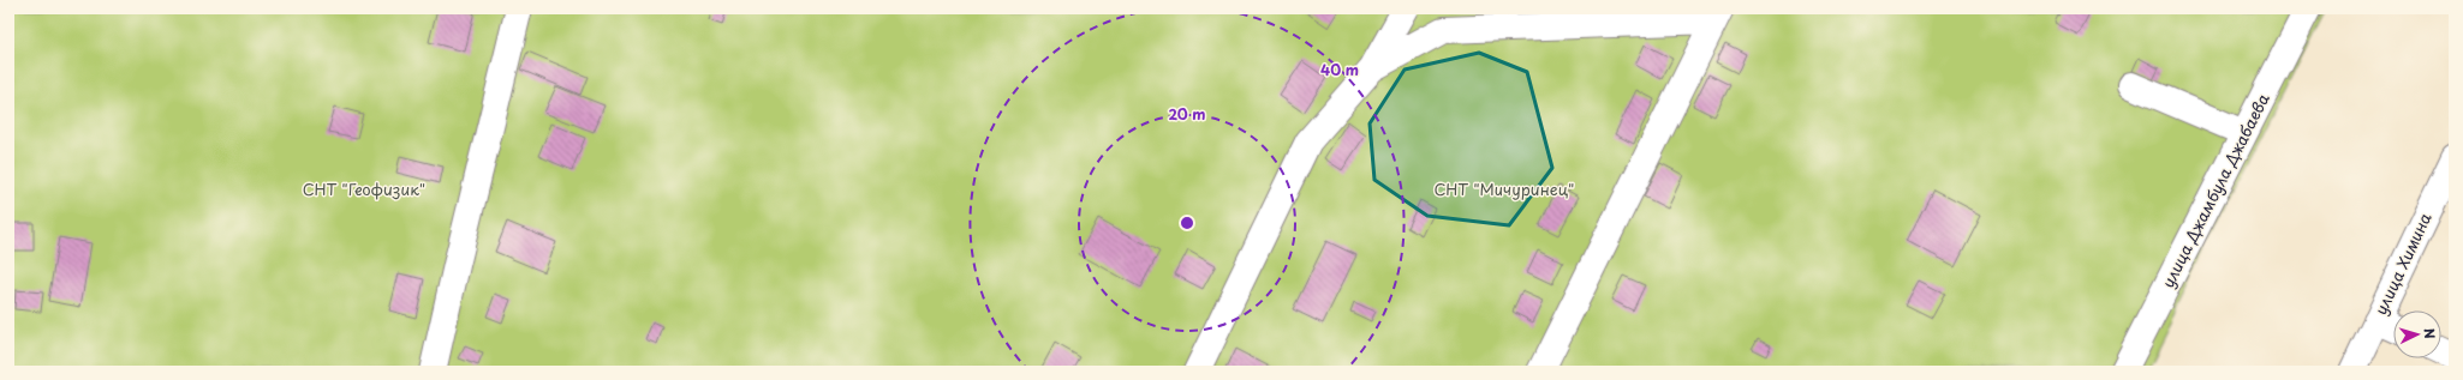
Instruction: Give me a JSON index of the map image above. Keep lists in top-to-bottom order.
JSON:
{
  "streets": {
    "street": ["улица Джамбула Джабаева", "улица Химина"]
  },
  "parks": ["СНТ \"Геофизик\"", "СНТ \"Мичуринец\""],
  "north": "right",
  "rings": ["40 m", "20 m"]
}
